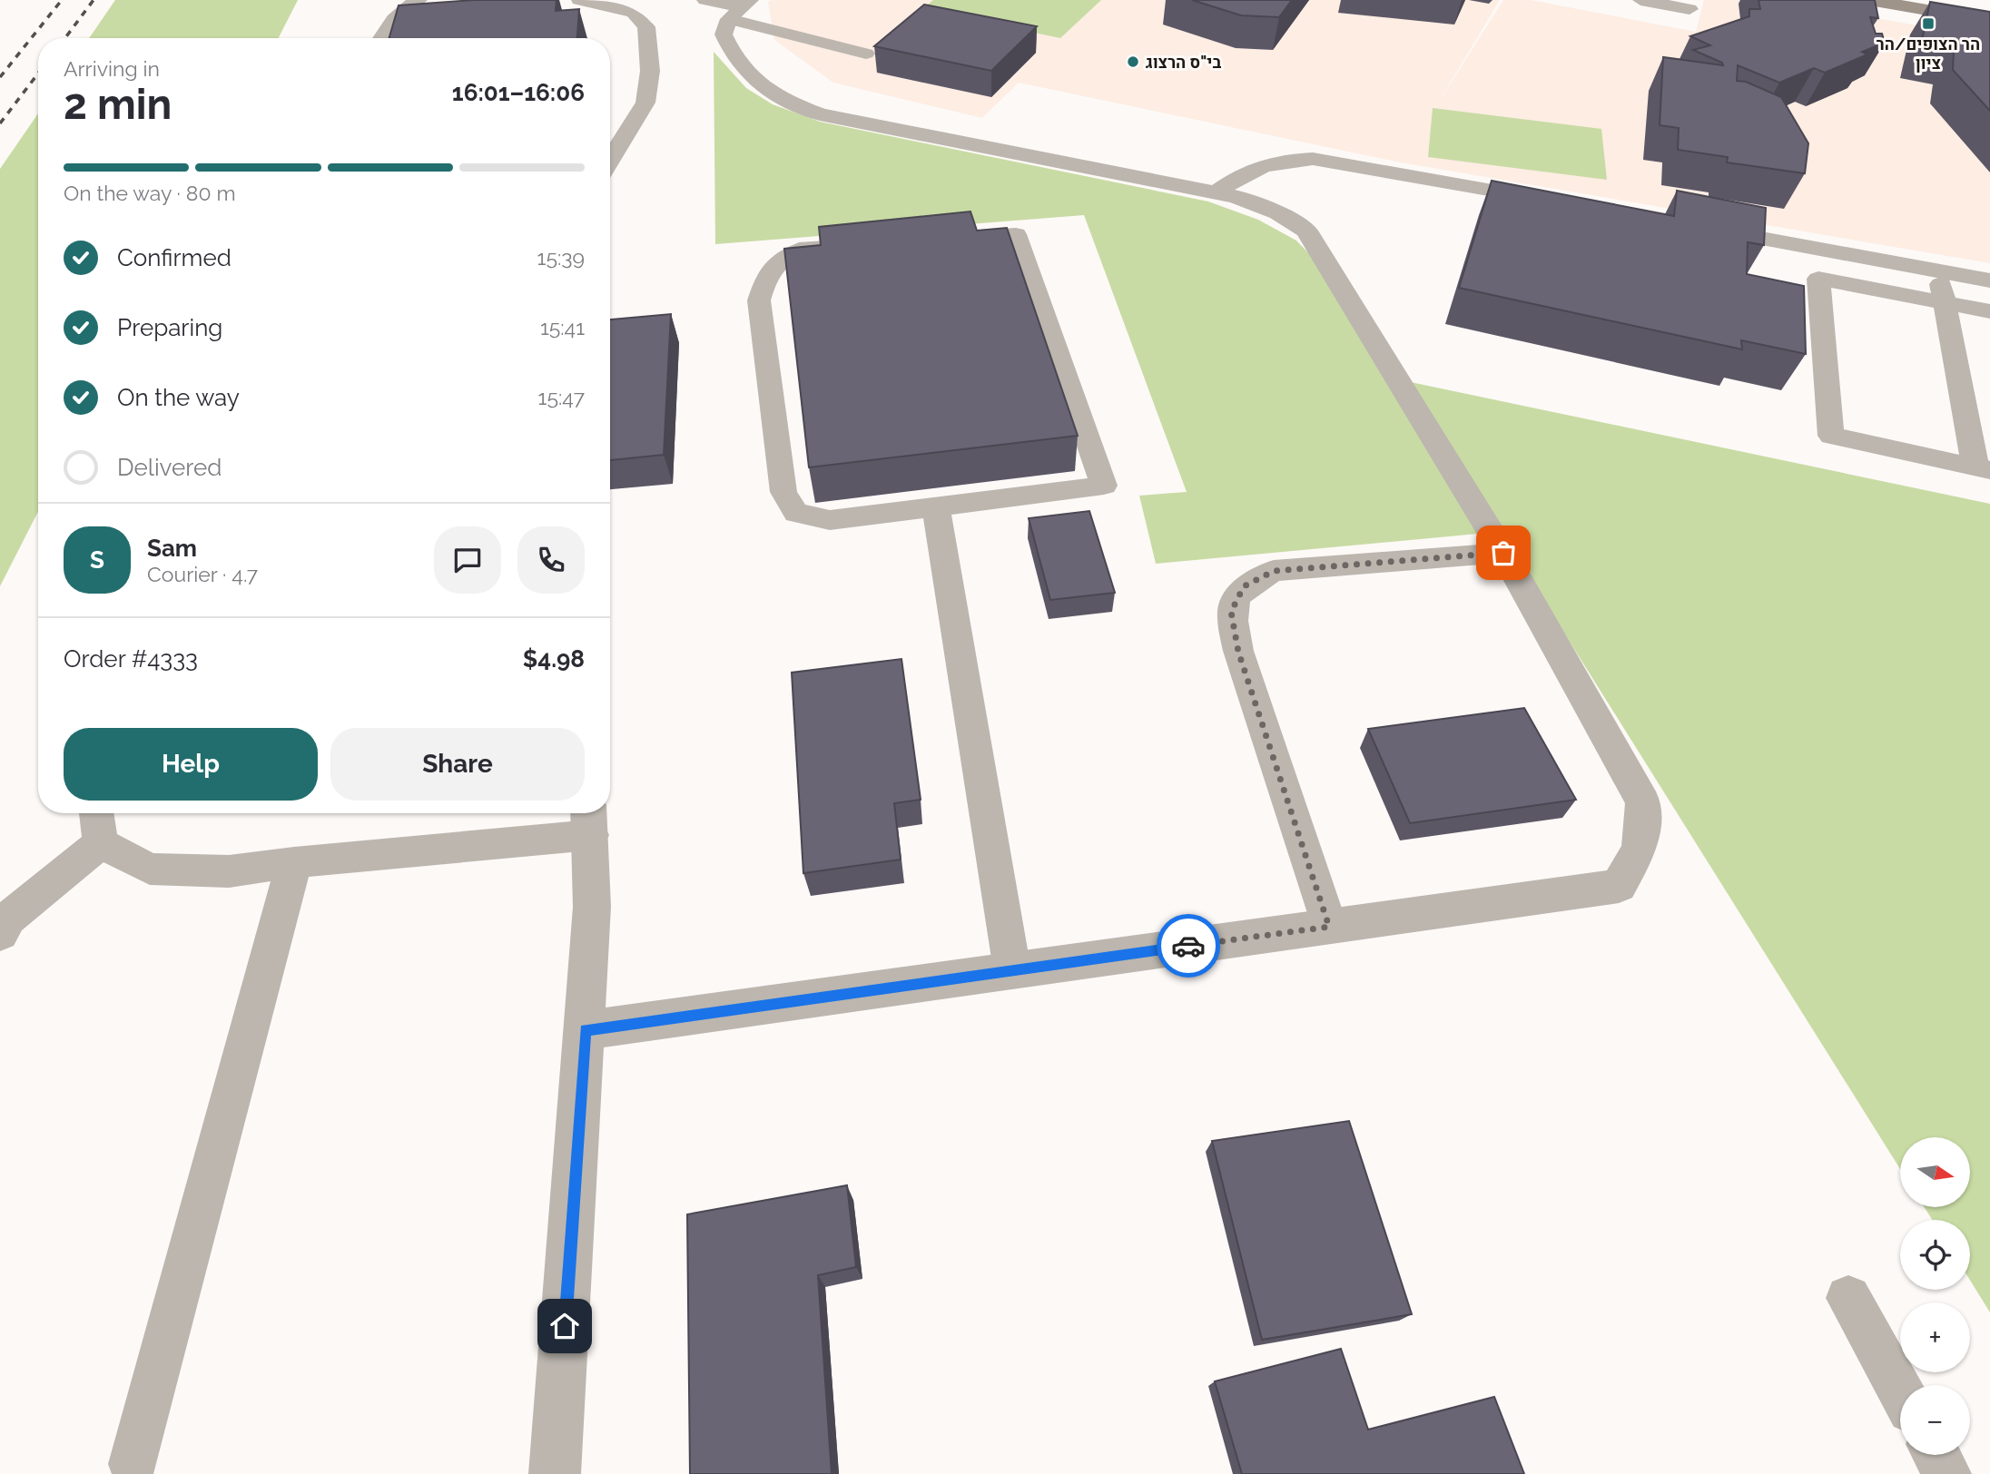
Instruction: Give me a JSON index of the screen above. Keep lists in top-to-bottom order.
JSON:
{
  "places": {
    "transit": ["הר הצופים/הר ציון"],
    "other": ["בי\"ס הרצוג"]
  },
  "north": "right",
  "page": {
    "heading": ["2 min", "Arriving in", "16:01–16:06"],
    "panel": [
      "Sam",
      "Courier · 4.7",
      "Order #4333",
      "$4.98"
    ],
    "bar": "On the way · 80 m",
    "list": [
      ["Confirmed", "15:39"],
      ["Preparing", "15:41"],
      ["On the way", "15:47"],
      "Delivered"
    ],
    "round": "S",
    "buttons": ["Help", "Share"],
    "map_buttons": ["+", "−"]
  }
}
